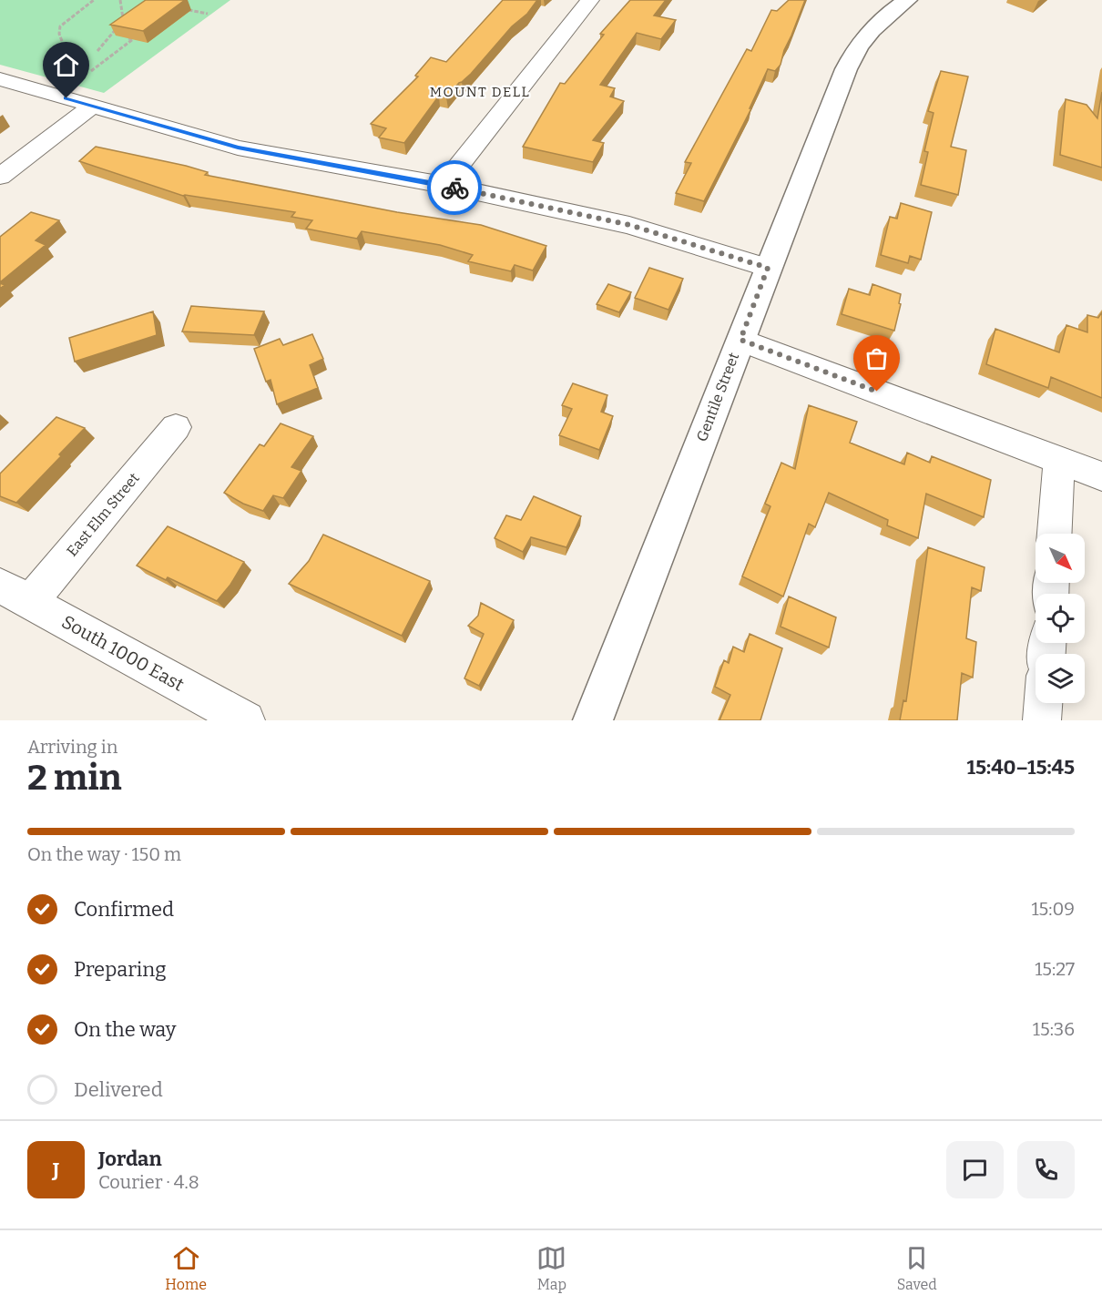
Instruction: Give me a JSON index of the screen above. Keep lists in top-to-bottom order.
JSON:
{
  "streets": {
    "main road": ["Gentile Street"],
    "street": ["East Elm Street", "South 1000 East"]
  },
  "crossings": [
    ["East Elm Street", "South 1000 East"]
  ],
  "districts": ["MOUNT DELL"],
  "north": "bottom right",
  "page": {
    "heading": ["2 min", "Arriving in", "15:40–15:45"],
    "panel": ["Jordan", "Courier · 4.8"],
    "bar": "On the way · 150 m",
    "list": [
      ["Confirmed", "15:09"],
      ["Preparing", "15:27"],
      ["On the way", "15:36"],
      "Delivered"
    ],
    "round": "J",
    "tabs": ["Home", "Map", "Saved"]
  }
}
